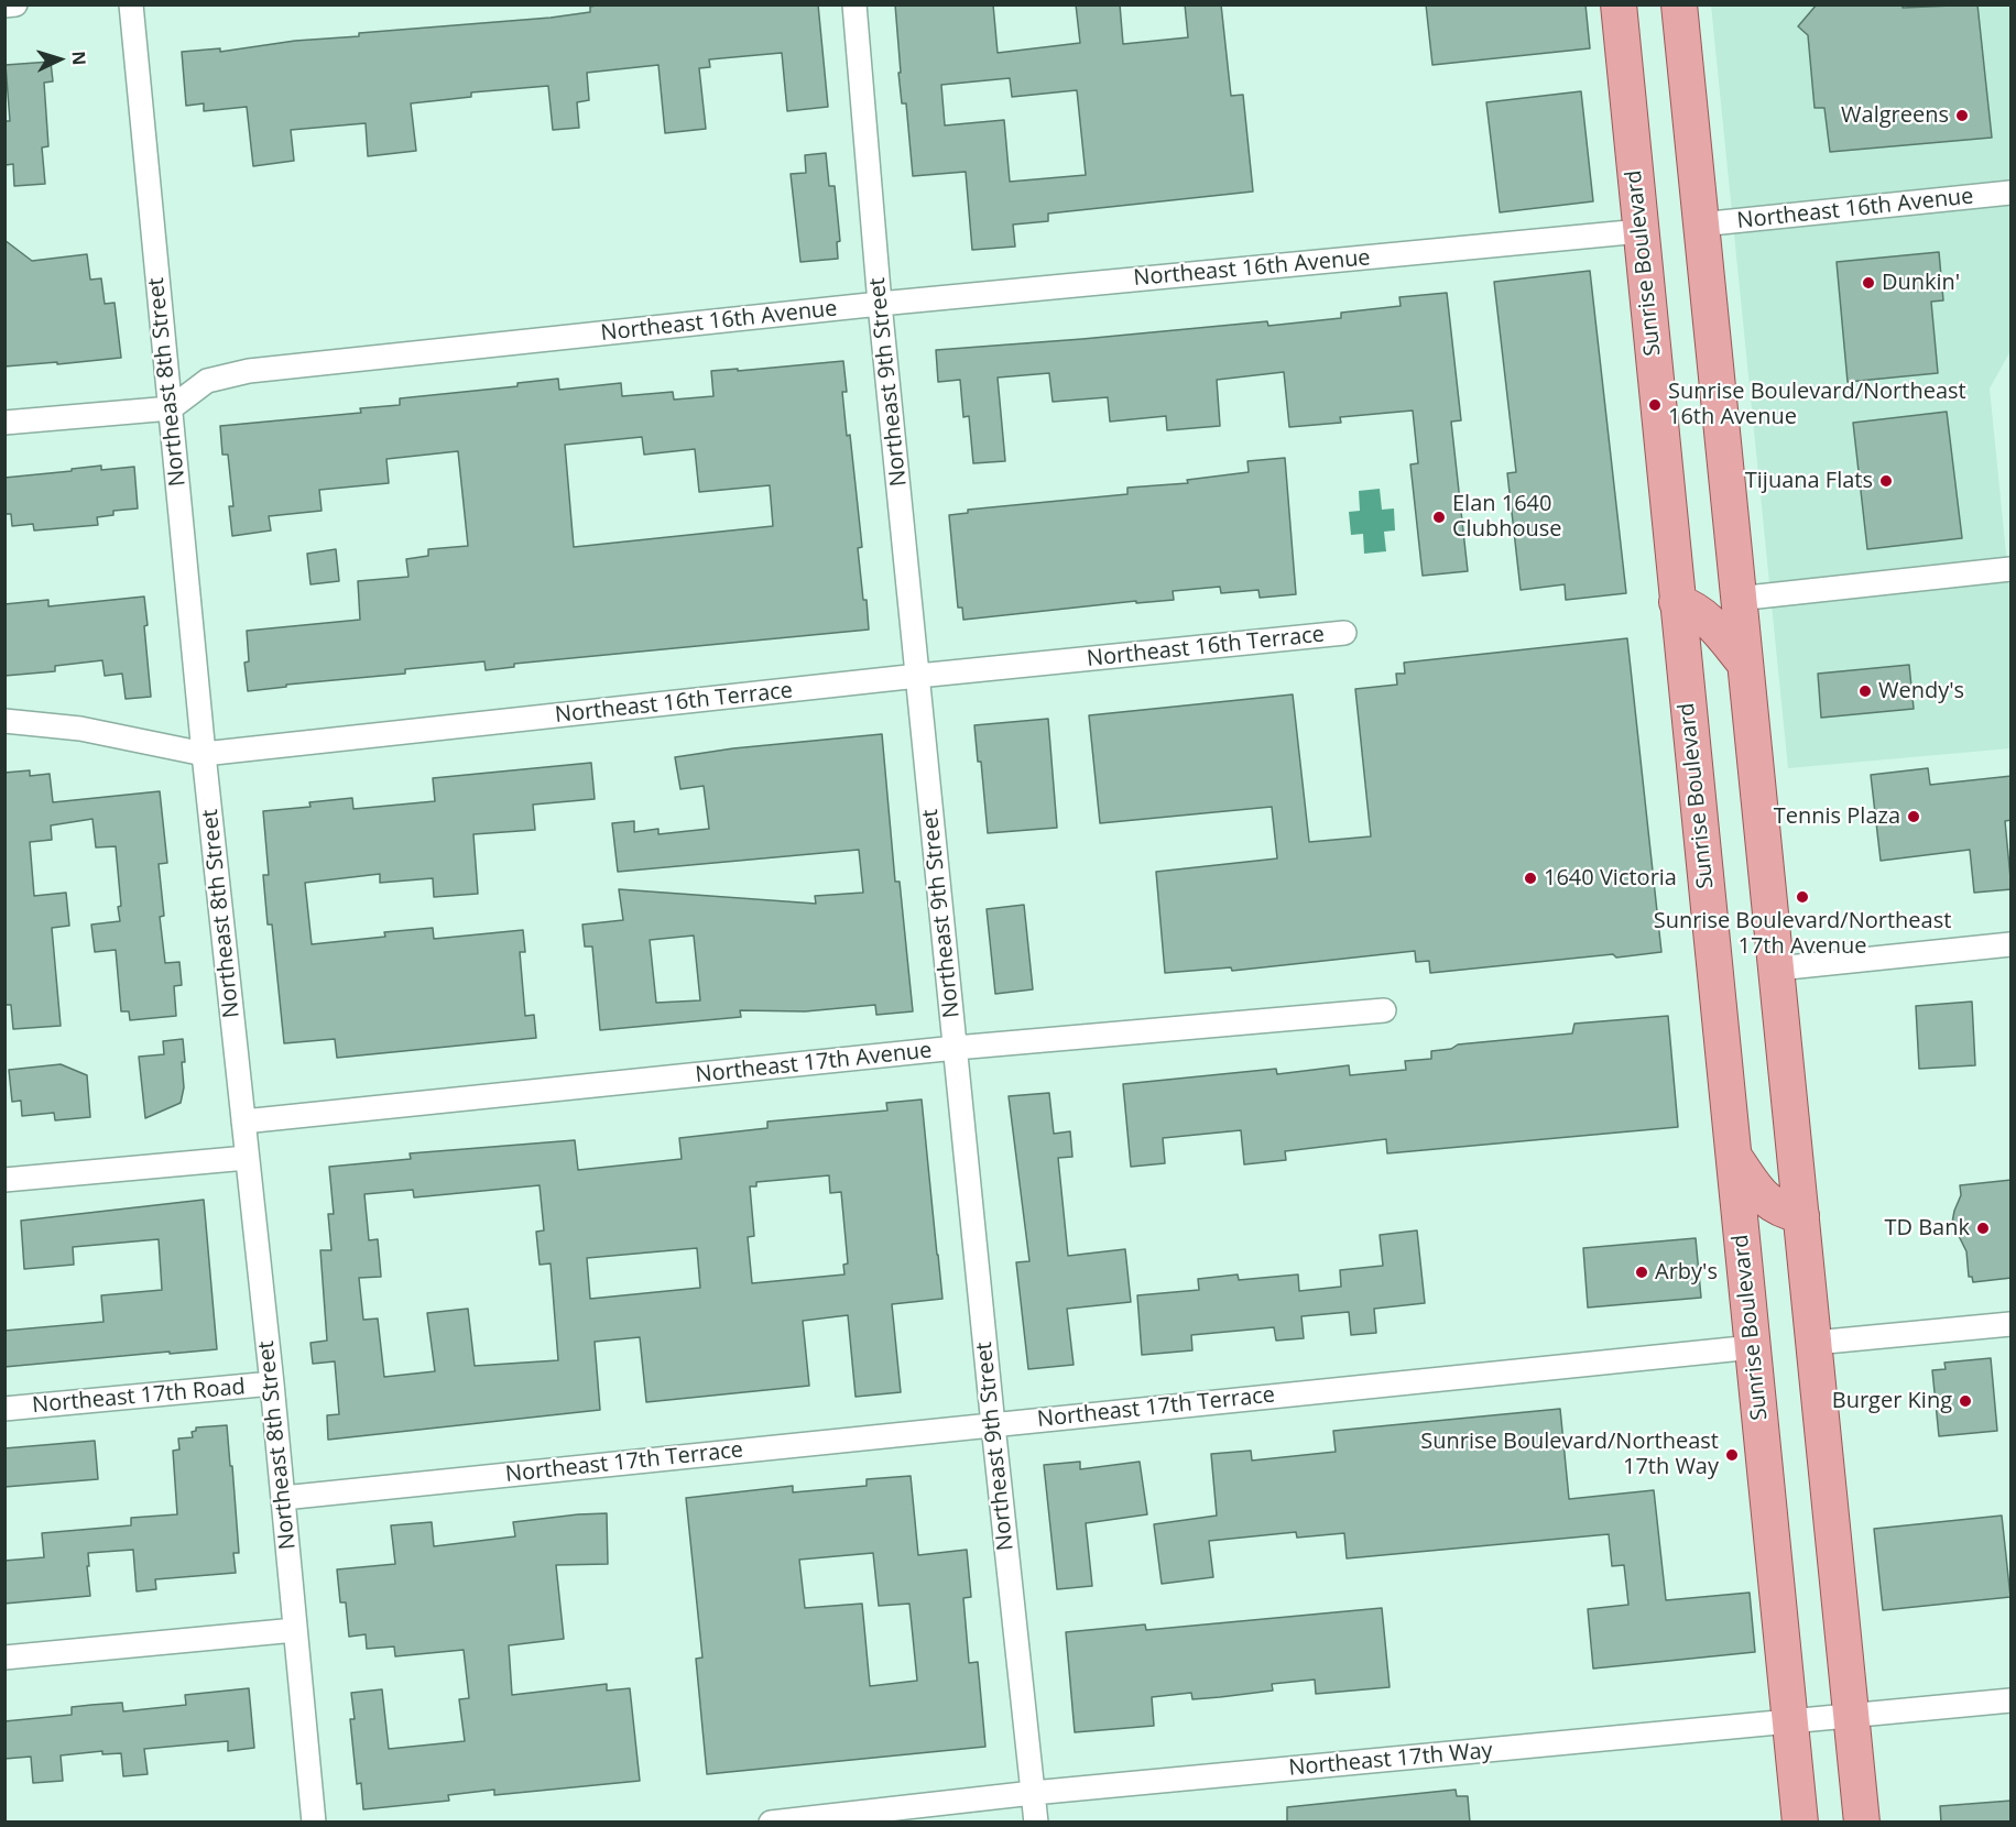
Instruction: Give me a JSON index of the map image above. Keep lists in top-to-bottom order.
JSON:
{
  "streets": {
    "main road": ["Sunrise Boulevard"],
    "street": [
      "Northeast 16th Avenue",
      "Northeast 8th Street",
      "Northeast 9th Street",
      "Northeast 16th Terrace",
      "Northeast 17th Avenue",
      "Northeast 17th Road",
      "Northeast 17th Terrace",
      "Northeast 17th Way"
    ]
  },
  "crossings": [
    ["Northeast 16th Avenue", "Sunrise Boulevard"],
    ["Northeast 16th Avenue", "Northeast 8th Street"],
    ["Northeast 16th Avenue", "Northeast 9th Street"],
    ["Sunrise Boulevard", "Northeast 17th Terrace"],
    ["Sunrise Boulevard", "Northeast 17th Way"],
    ["Northeast 8th Street", "Northeast 16th Terrace"],
    ["Northeast 8th Street", "Northeast 17th Avenue"],
    ["Northeast 8th Street", "Northeast 17th Road"],
    ["Northeast 8th Street", "Northeast 17th Terrace"],
    ["Northeast 9th Street", "Northeast 16th Terrace"],
    ["Northeast 9th Street", "Northeast 17th Avenue"],
    ["Northeast 9th Street", "Northeast 17th Terrace"],
    ["Northeast 9th Street", "Northeast 17th Way"]
  ],
  "places": [
    "Walgreens",
    "Dunkin'",
    "Sunrise Boulevard/Northeast 16th Avenue",
    "Tijuana Flats",
    "Elan 1640 Clubhouse",
    "Wendy's",
    "Tennis Plaza",
    "1640 Victoria",
    "Sunrise Boulevard/Northeast 17th Avenue",
    "TD Bank",
    "Arby's",
    "Burger King",
    "Sunrise Boulevard/Northeast 17th Way"
  ],
  "north": "right"
}
